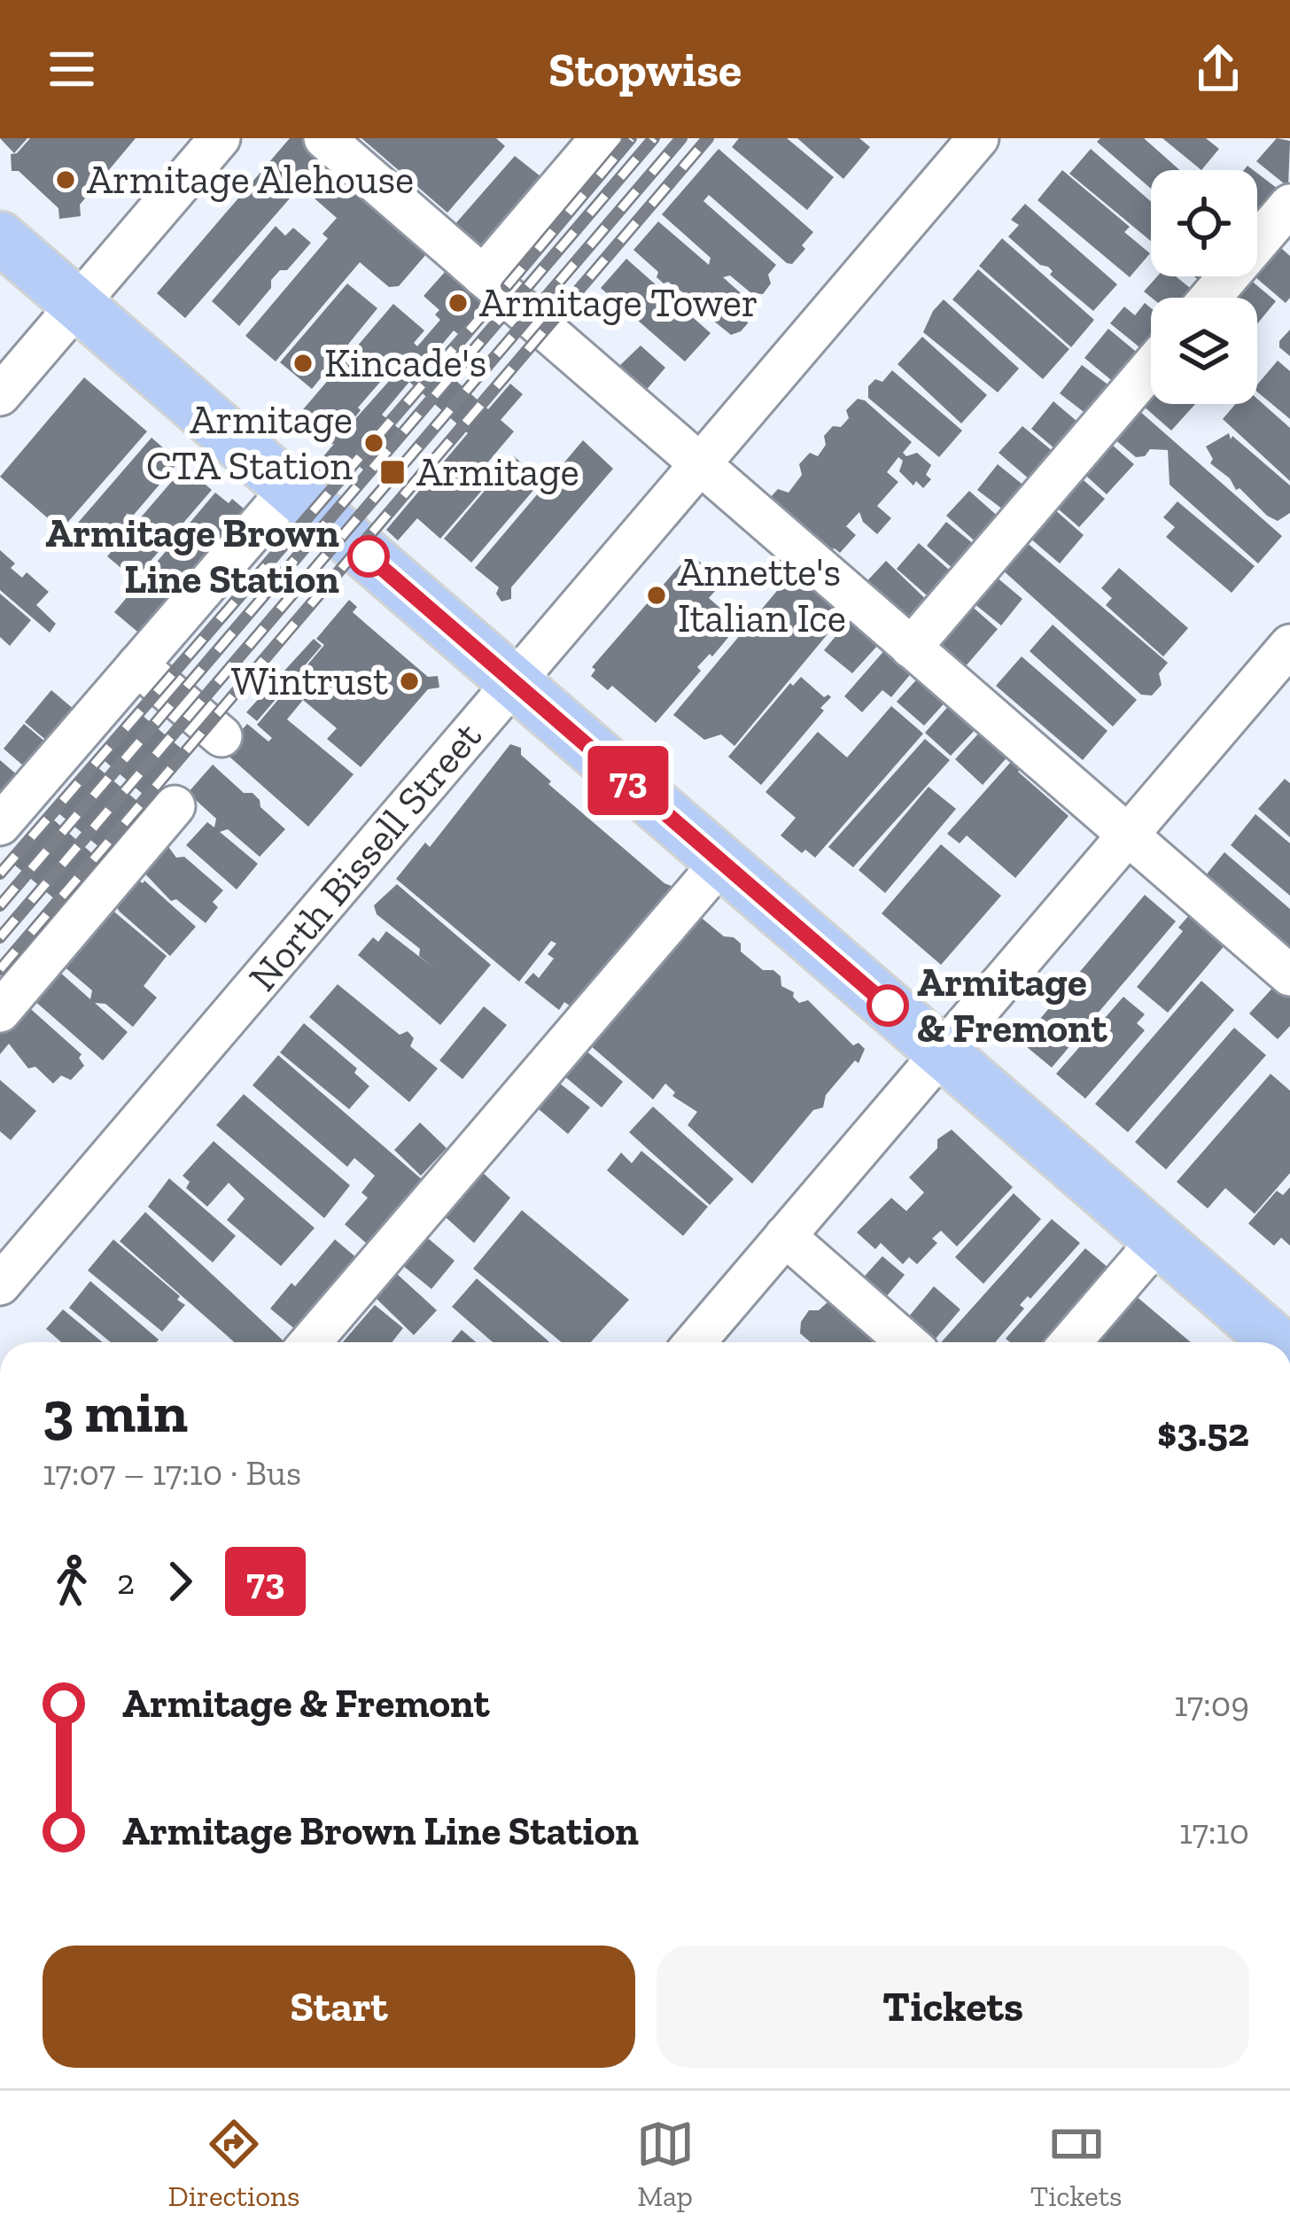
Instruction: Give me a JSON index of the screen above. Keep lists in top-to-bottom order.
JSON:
{
  "streets": {
    "street": ["North Bissell Street"]
  },
  "places": {
    "other": [
      "Armitage Alehouse",
      "Armitage Tower",
      "Kincade's",
      "Armitage CTA Station",
      "Armitage Brown Line Station",
      "Annette's Italian Ice",
      "Wintrust",
      "Armitage & Fremont"
    ],
    "transit": ["Armitage"]
  },
  "lines": ["bus line 73"],
  "page": {
    "header": "Stopwise",
    "on_map": "73",
    "heading": ["3 min", "17:07 – 17:10 · Bus", "$3.52"],
    "legs": ["2", "73"],
    "list": [
      {
        "name": "Armitage & Fremont",
        "value": "17:09"
      },
      {
        "name": "Armitage Brown Line Station",
        "value": "17:10"
      }
    ],
    "buttons": ["Start", "Tickets"],
    "tabs": ["Directions", "Map", "Tickets"]
  }
}
